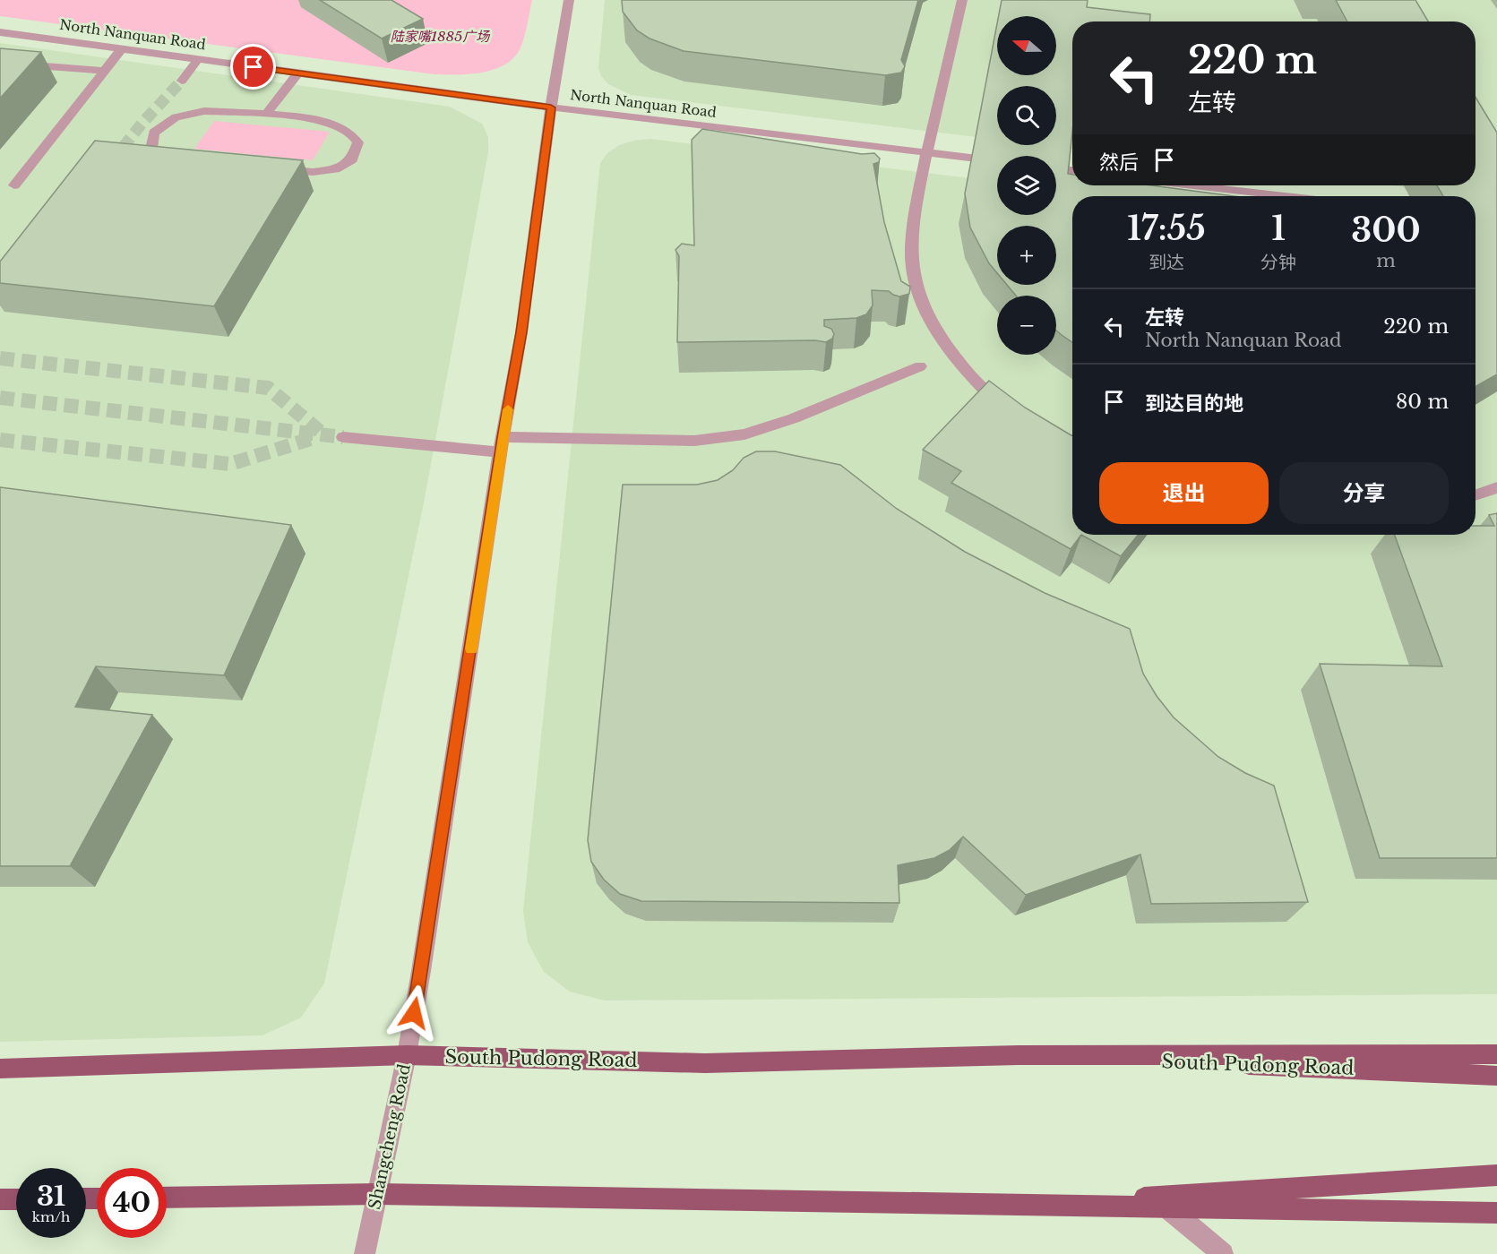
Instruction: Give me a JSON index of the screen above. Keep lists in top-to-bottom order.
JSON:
{
  "streets": {
    "main road": ["South Pudong Road"],
    "street": ["North Nanquan Road", "Shangcheng Road"]
  },
  "crossings": [
    ["North Nanquan Road", "Shangcheng Road"],
    ["South Pudong Road", "Shangcheng Road"]
  ],
  "parks": ["陆家嘴1885广场"],
  "north": "left",
  "page": {
    "map_buttons": ["+", "−"],
    "turn": ["220 m", "左转"],
    "then": "然后",
    "eta": [
      "17:55",
      "到达",
      "1",
      "分钟",
      "300",
      "m"
    ],
    "list": [
      {
        "name": "左转",
        "note": "North Nanquan Road",
        "value": "220 m"
      },
      {
        "name": "到达目的地",
        "value": "80 m"
      }
    ],
    "buttons": ["退出", "分享"],
    "speed": "31 km/h",
    "limit": "40"
  }
}
